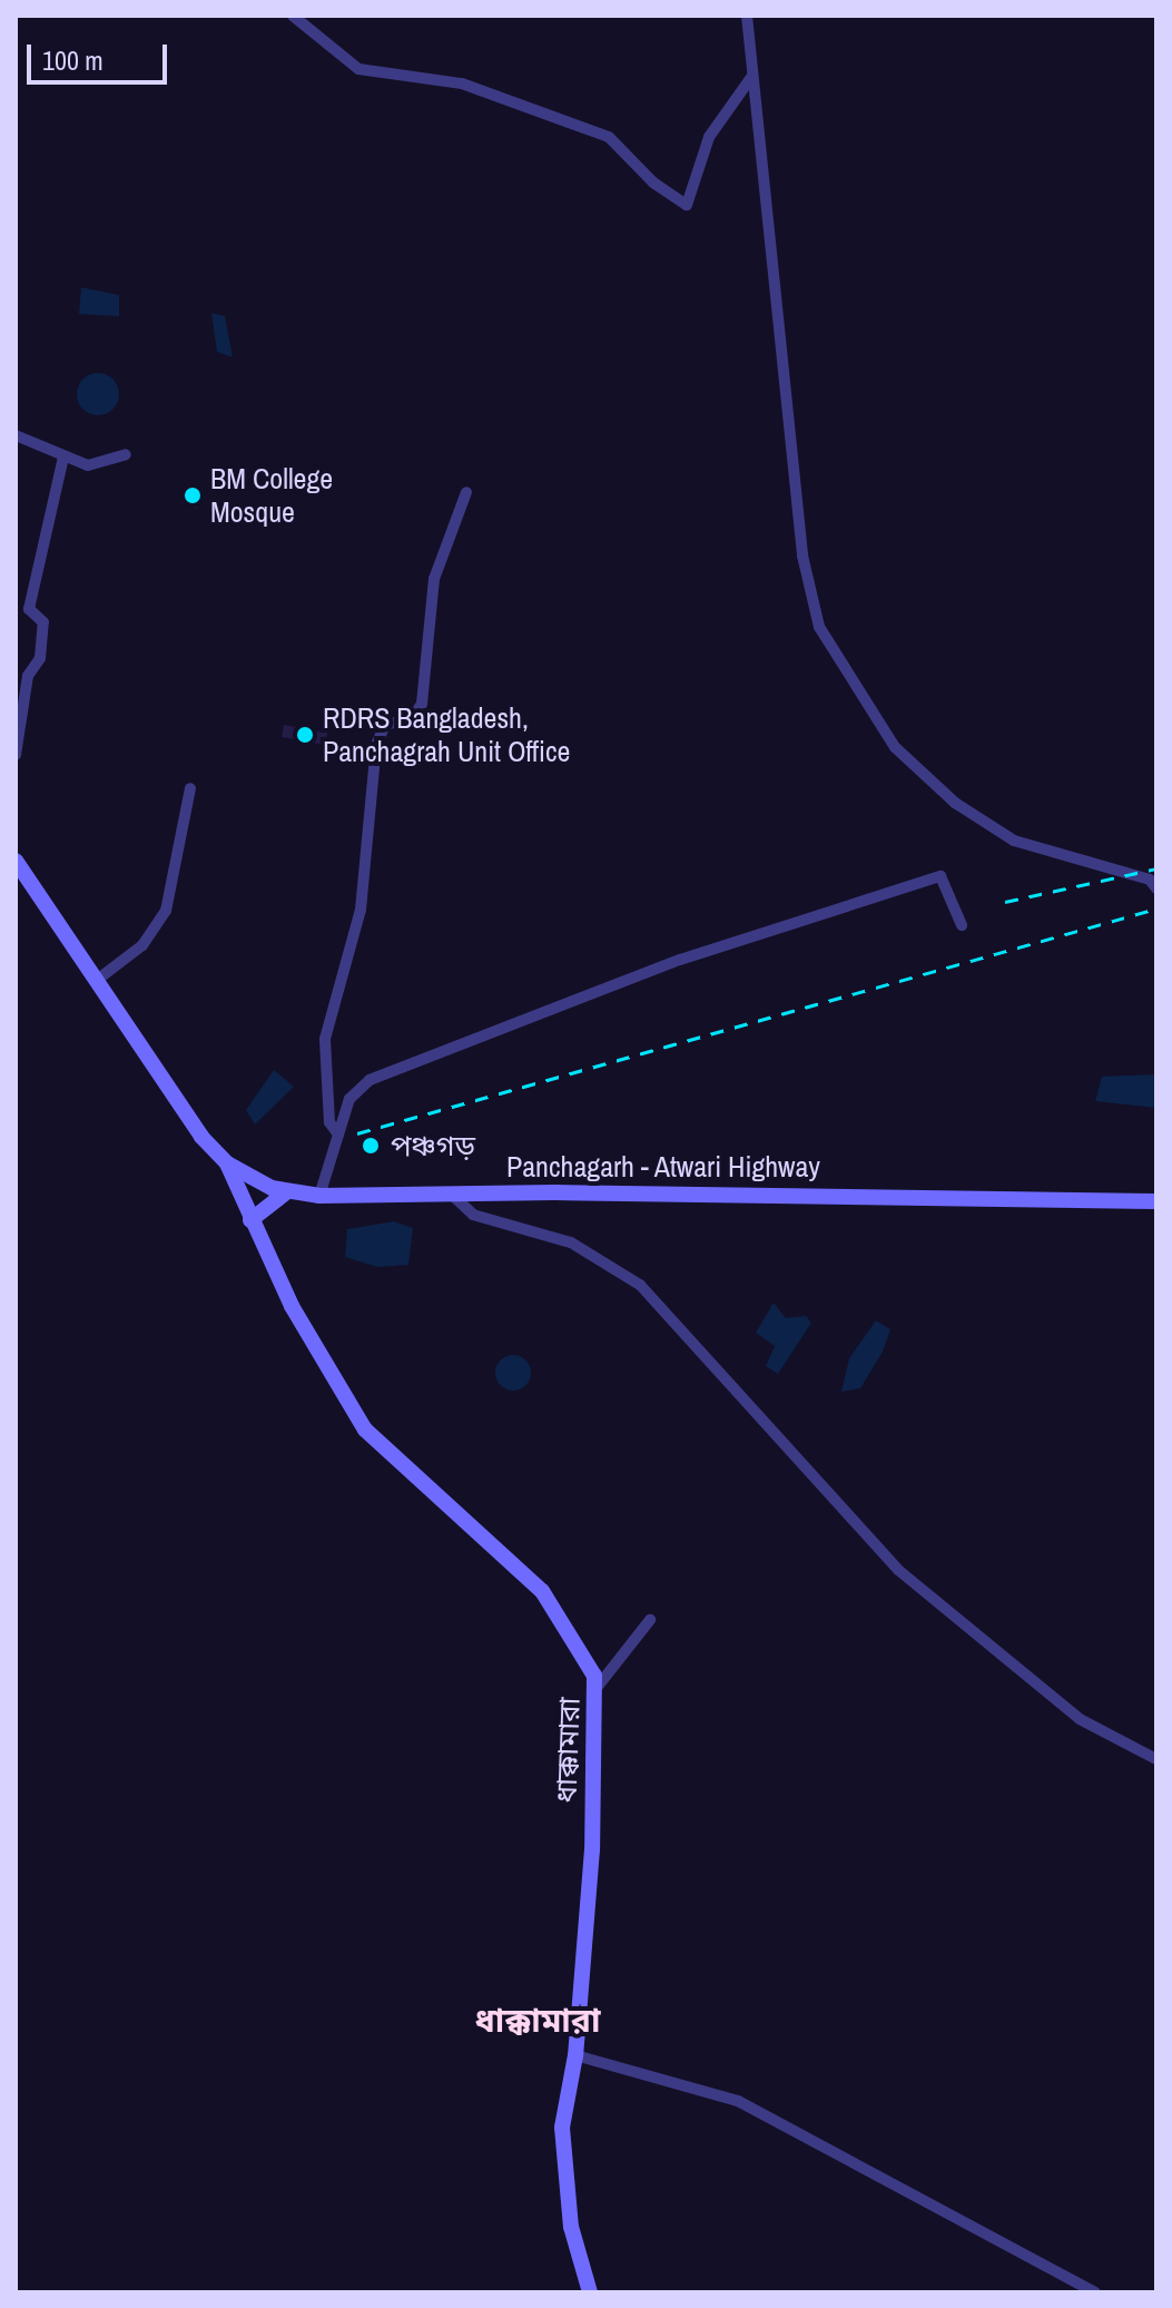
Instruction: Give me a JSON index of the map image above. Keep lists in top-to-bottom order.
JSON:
{
  "streets": {
    "street": ["Panchagarh - Atwari Highway", "ধাক্কামারা"]
  },
  "crossings": [
    ["Panchagarh - Atwari Highway", "ধাক্কামারা"]
  ],
  "districts": ["ধাক্কামারা"],
  "places": ["BM College Mosque", "RDRS Bangladesh, Panchagrah Unit Office", "পঞ্চগড়"],
  "scale_bar": "100 m"
}
